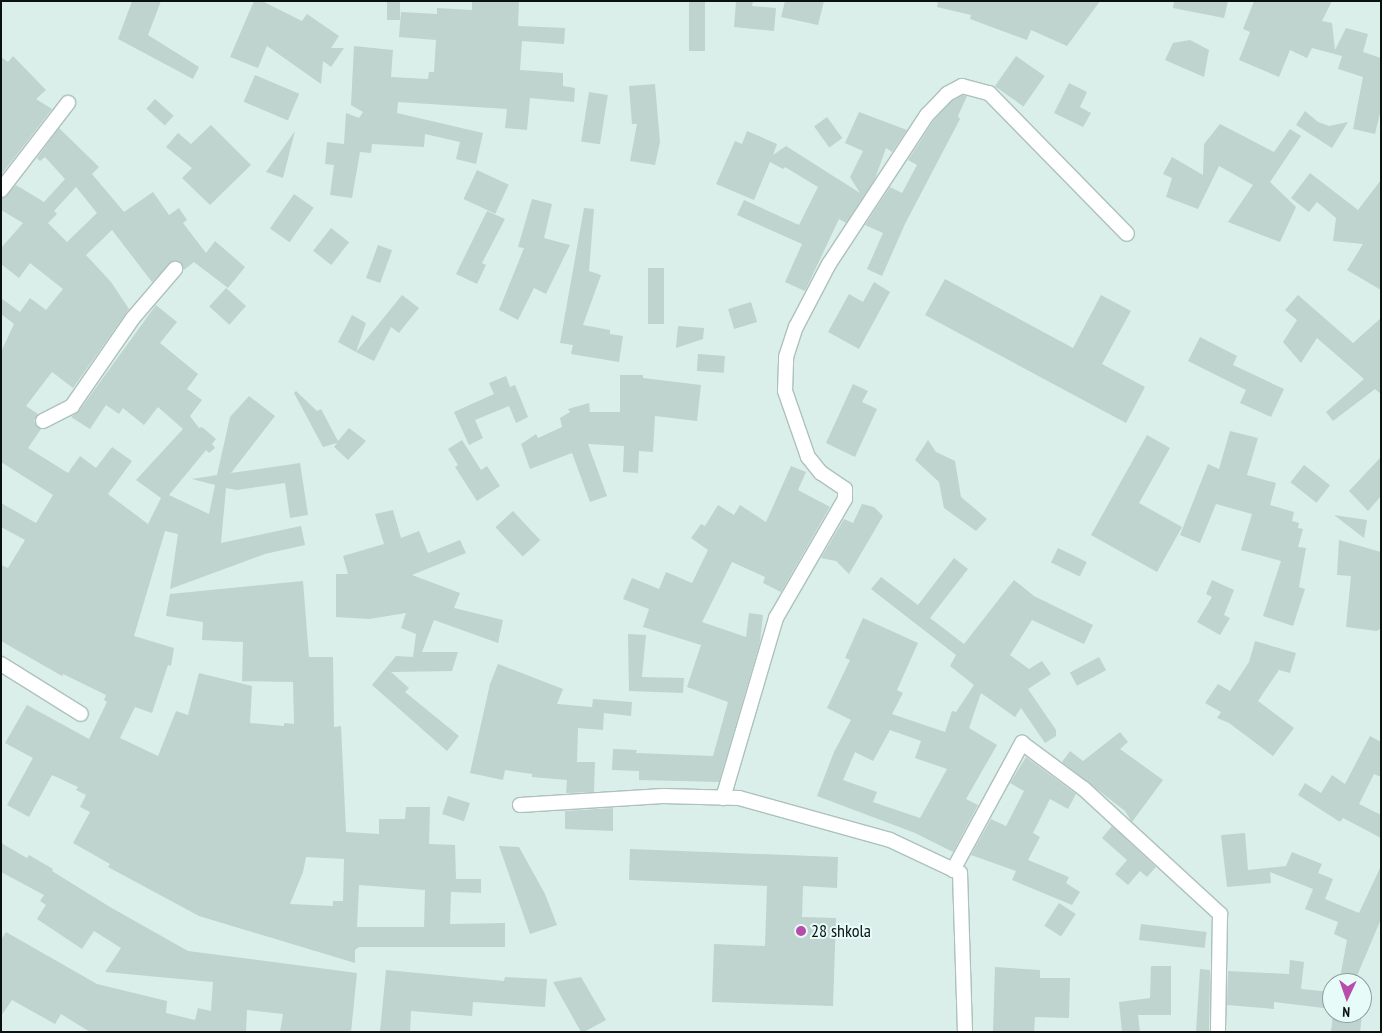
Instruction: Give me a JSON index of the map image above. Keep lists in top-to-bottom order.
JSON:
{
  "places": ["28 shkola"],
  "north": "bottom"
}
